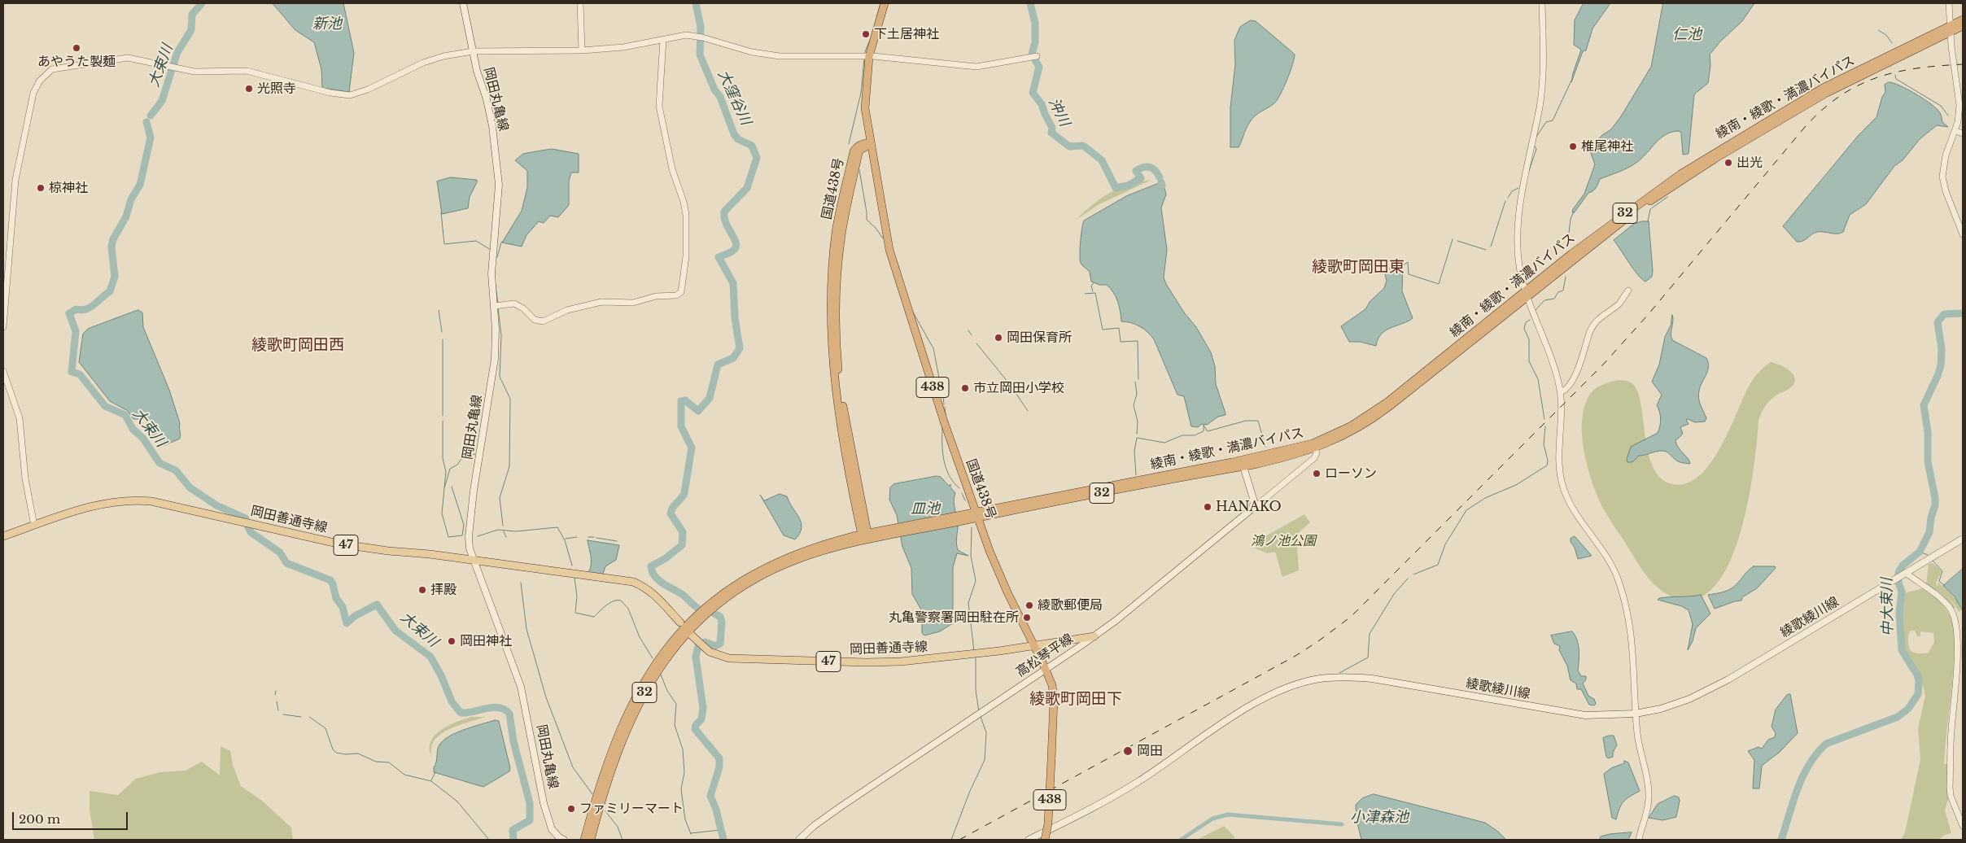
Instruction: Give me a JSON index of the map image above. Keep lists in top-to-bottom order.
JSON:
{
  "streets": {
    "highway": [
      "綾南・綾歌・満濃バイパス",
      "国道438号",
      "32",
      "438"
    ],
    "main road": [
      "岡田丸亀線",
      "岡田善通寺線",
      "47",
      "綾歌綾川線",
      "高松琴平線"
    ]
  },
  "crossings": [
    ["綾南・綾歌・満濃バイパス", "国道438号"],
    ["岡田丸亀線", "岡田善通寺線"],
    ["国道438号", "岡田善通寺線"],
    ["国道438号", "高松琴平線"],
    ["岡田善通寺線", "高松琴平線"]
  ],
  "districts": ["綾歌町岡田東", "綾歌町岡田西", "綾歌町岡田下"],
  "water": [
    "新池",
    "仁池",
    "大束川",
    "大窪谷川",
    "沖川",
    "皿池",
    "中大束川",
    "小津森池"
  ],
  "parks": ["鴻ノ池公園"],
  "places": [
    "下土居神社",
    "あやうた製麺",
    "光照寺",
    "椎尾神社",
    "出光",
    "椋神社",
    "岡田保育所",
    "市立岡田小学校",
    "ローソン",
    "HANAKO",
    "拝殿",
    "綾歌郵便局",
    "丸亀警察署岡田駐在所",
    "岡田神社",
    "岡田",
    "ファミリーマート"
  ],
  "scale_bar": "200 m"
}
